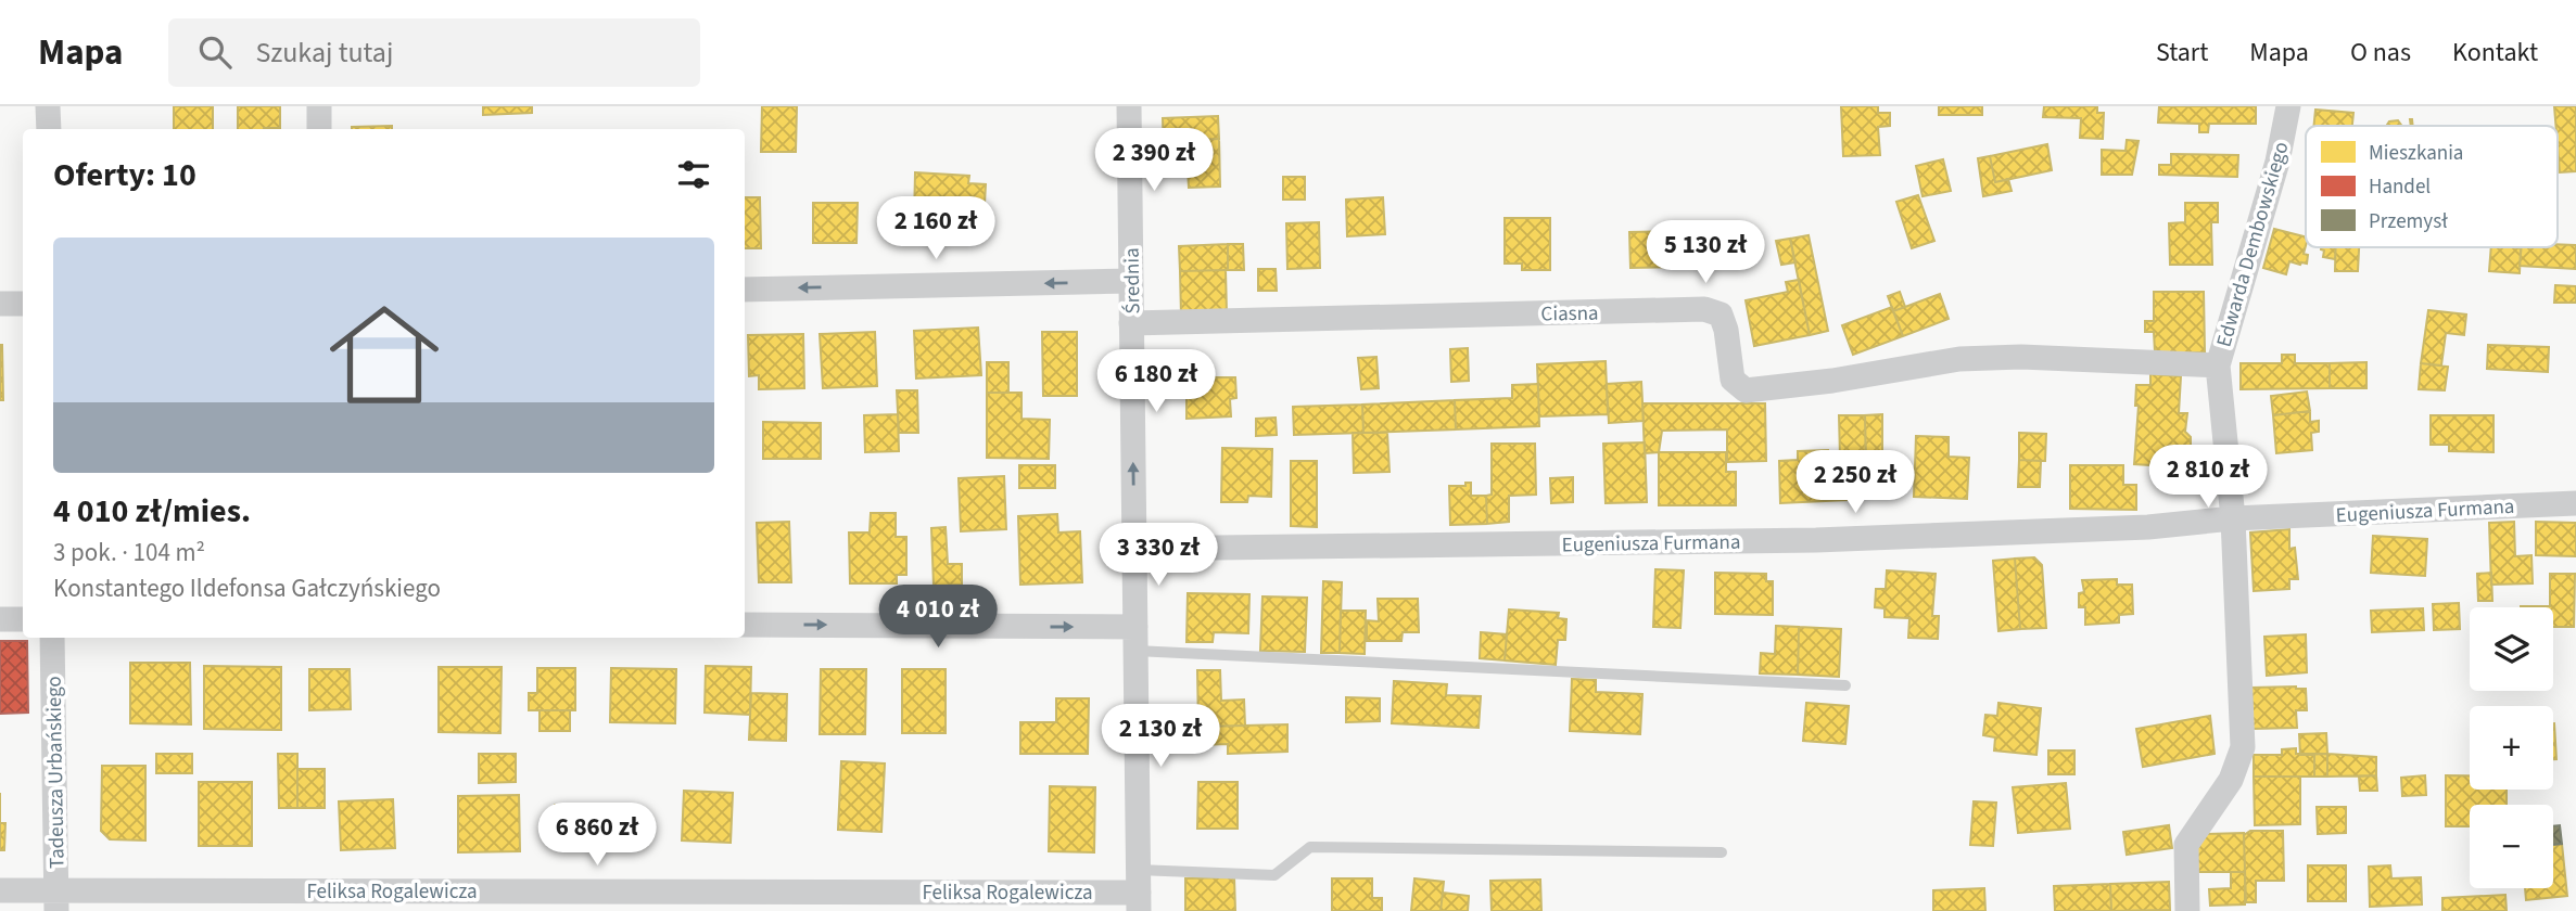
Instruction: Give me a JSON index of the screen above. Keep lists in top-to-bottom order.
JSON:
{
  "streets": {
    "street": [
      "Edwarda Dembowskiego",
      "Średnia",
      "Ciasna",
      "Eugeniusza Furmana",
      "Tadeusza Urbańskiego",
      "Feliksa Rogalewicza"
    ]
  },
  "crossings": [
    ["Edwarda Dembowskiego", "Ciasna"],
    ["Edwarda Dembowskiego", "Eugeniusza Furmana"],
    ["Średnia", "Ciasna"],
    ["Średnia", "Eugeniusza Furmana"],
    ["Średnia", "Feliksa Rogalewicza"],
    ["Tadeusza Urbańskiego", "Feliksa Rogalewicza"]
  ],
  "legend": ["Mieszkania", "Handel", "Przemysł"],
  "page": {
    "header": "Mapa",
    "search": "Szukaj tutaj",
    "nav": [
      "Start",
      "Mapa",
      "O nas",
      "Kontakt"
    ],
    "price": [
      "2 390 zł",
      "2 160 zł",
      "5 130 zł",
      "6 180 zł",
      "2 810 zł",
      "2 250 zł",
      "3 330 zł",
      "4 010 zł",
      "2 130 zł",
      "6 860 zł"
    ],
    "heading": "Oferty: 10",
    "list": [
      {
        "name": "4 010 zł/mies.",
        "note": "3 pok. · 104 m² · Konstantego Ildefonsa Gałczyńskiego"
      }
    ],
    "map_buttons": ["+", "−"]
  }
}
